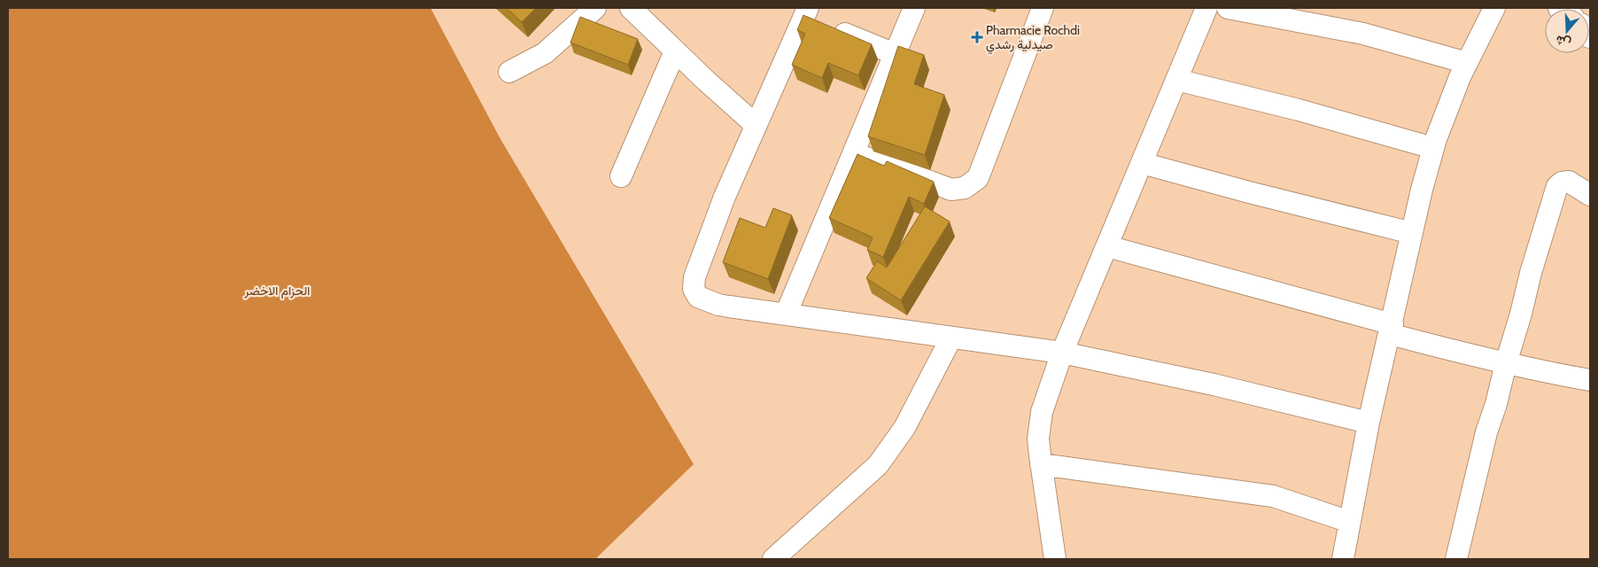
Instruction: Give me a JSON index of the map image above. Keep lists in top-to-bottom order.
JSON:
{
  "parks": ["الحزام الاخضر"],
  "places": {
    "health": ["Pharmacie Rochdi صيدلية رشدي"]
  },
  "north": "bottom"
}
